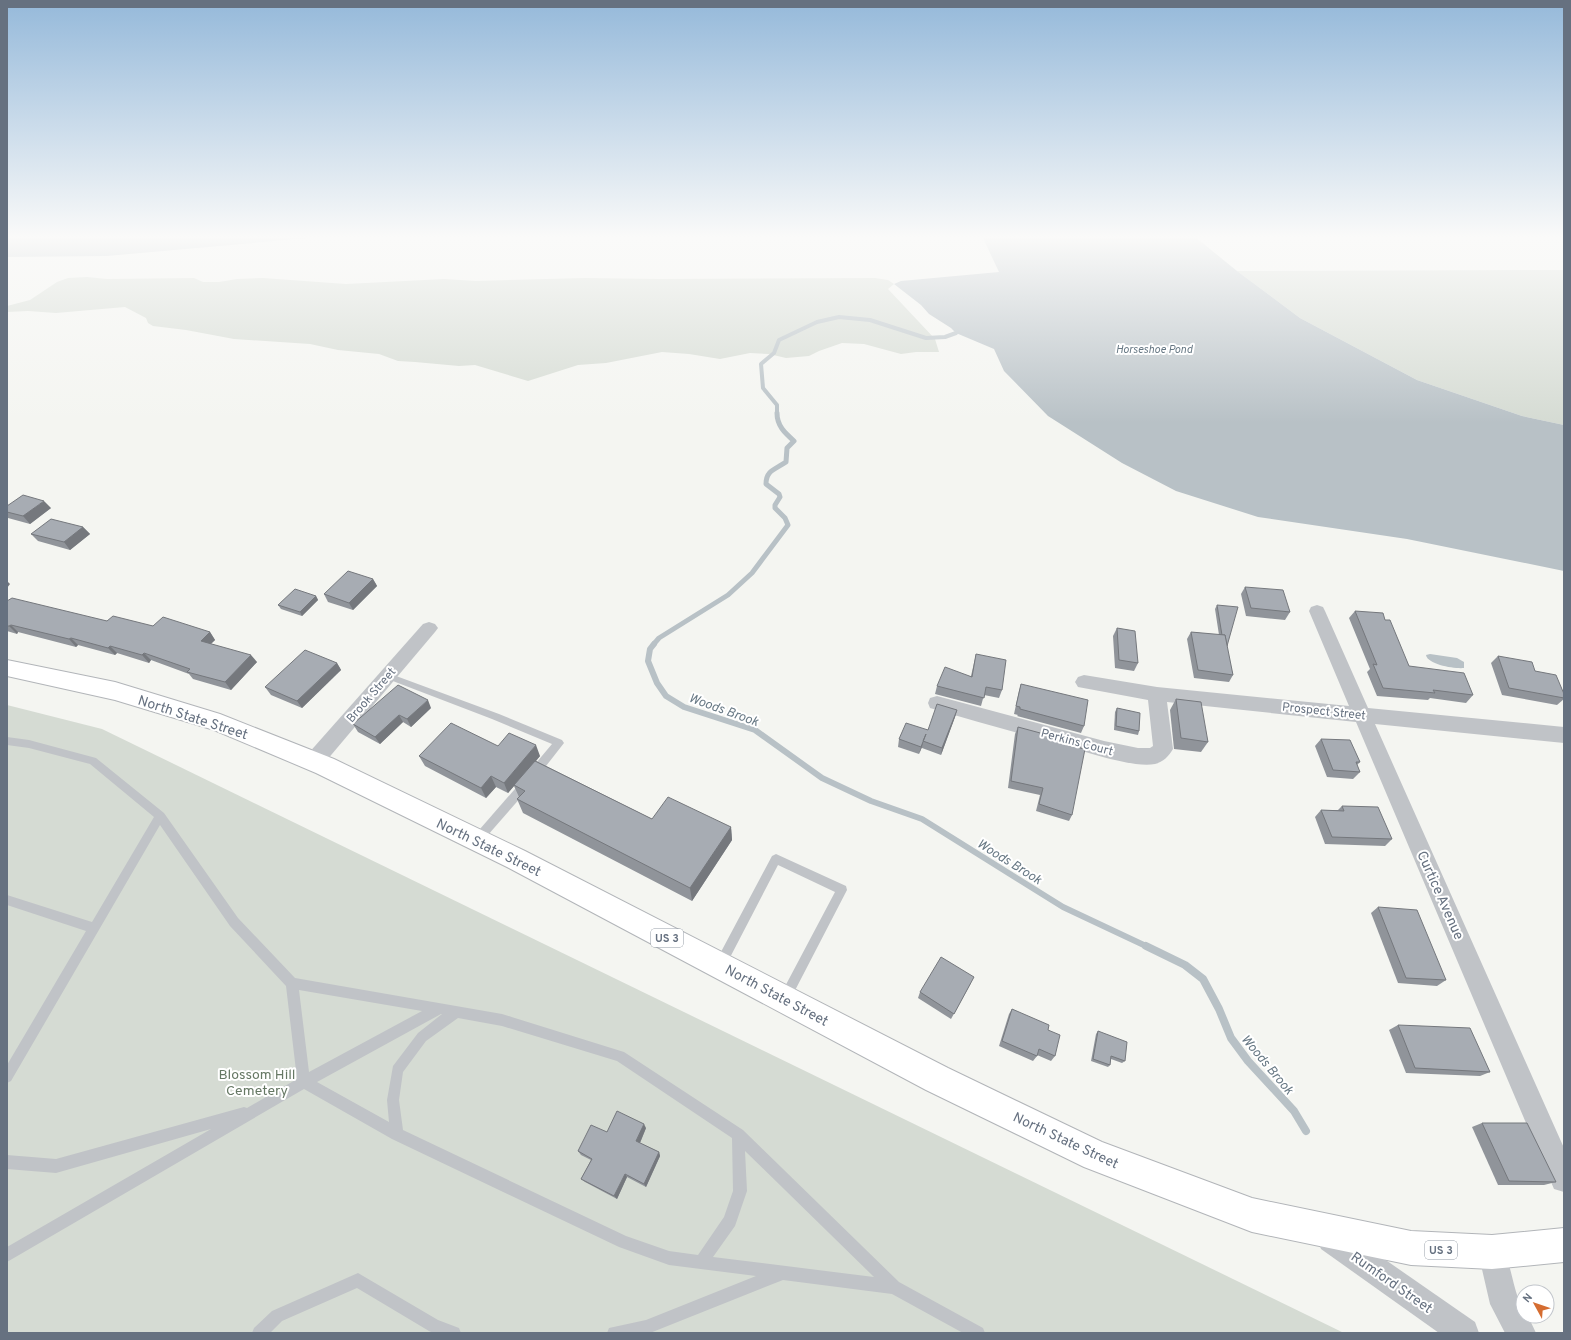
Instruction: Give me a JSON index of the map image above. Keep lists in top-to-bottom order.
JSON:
{
  "streets": {
    "main road": ["North State Street", "US 3"],
    "street": [
      "Brook Street",
      "Prospect Street",
      "Perkins Court",
      "Curtice Avenue",
      "Rumford Street"
    ]
  },
  "crossings": [
    ["Brook Street", "North State Street"],
    ["Prospect Street", "Perkins Court"],
    ["Prospect Street", "Curtice Avenue"],
    ["North State Street", "Rumford Street"]
  ],
  "water": ["Horseshoe Pond", "Woods Brook"],
  "parks": ["Blossom Hill Cemetery"],
  "north": "top left"
}
